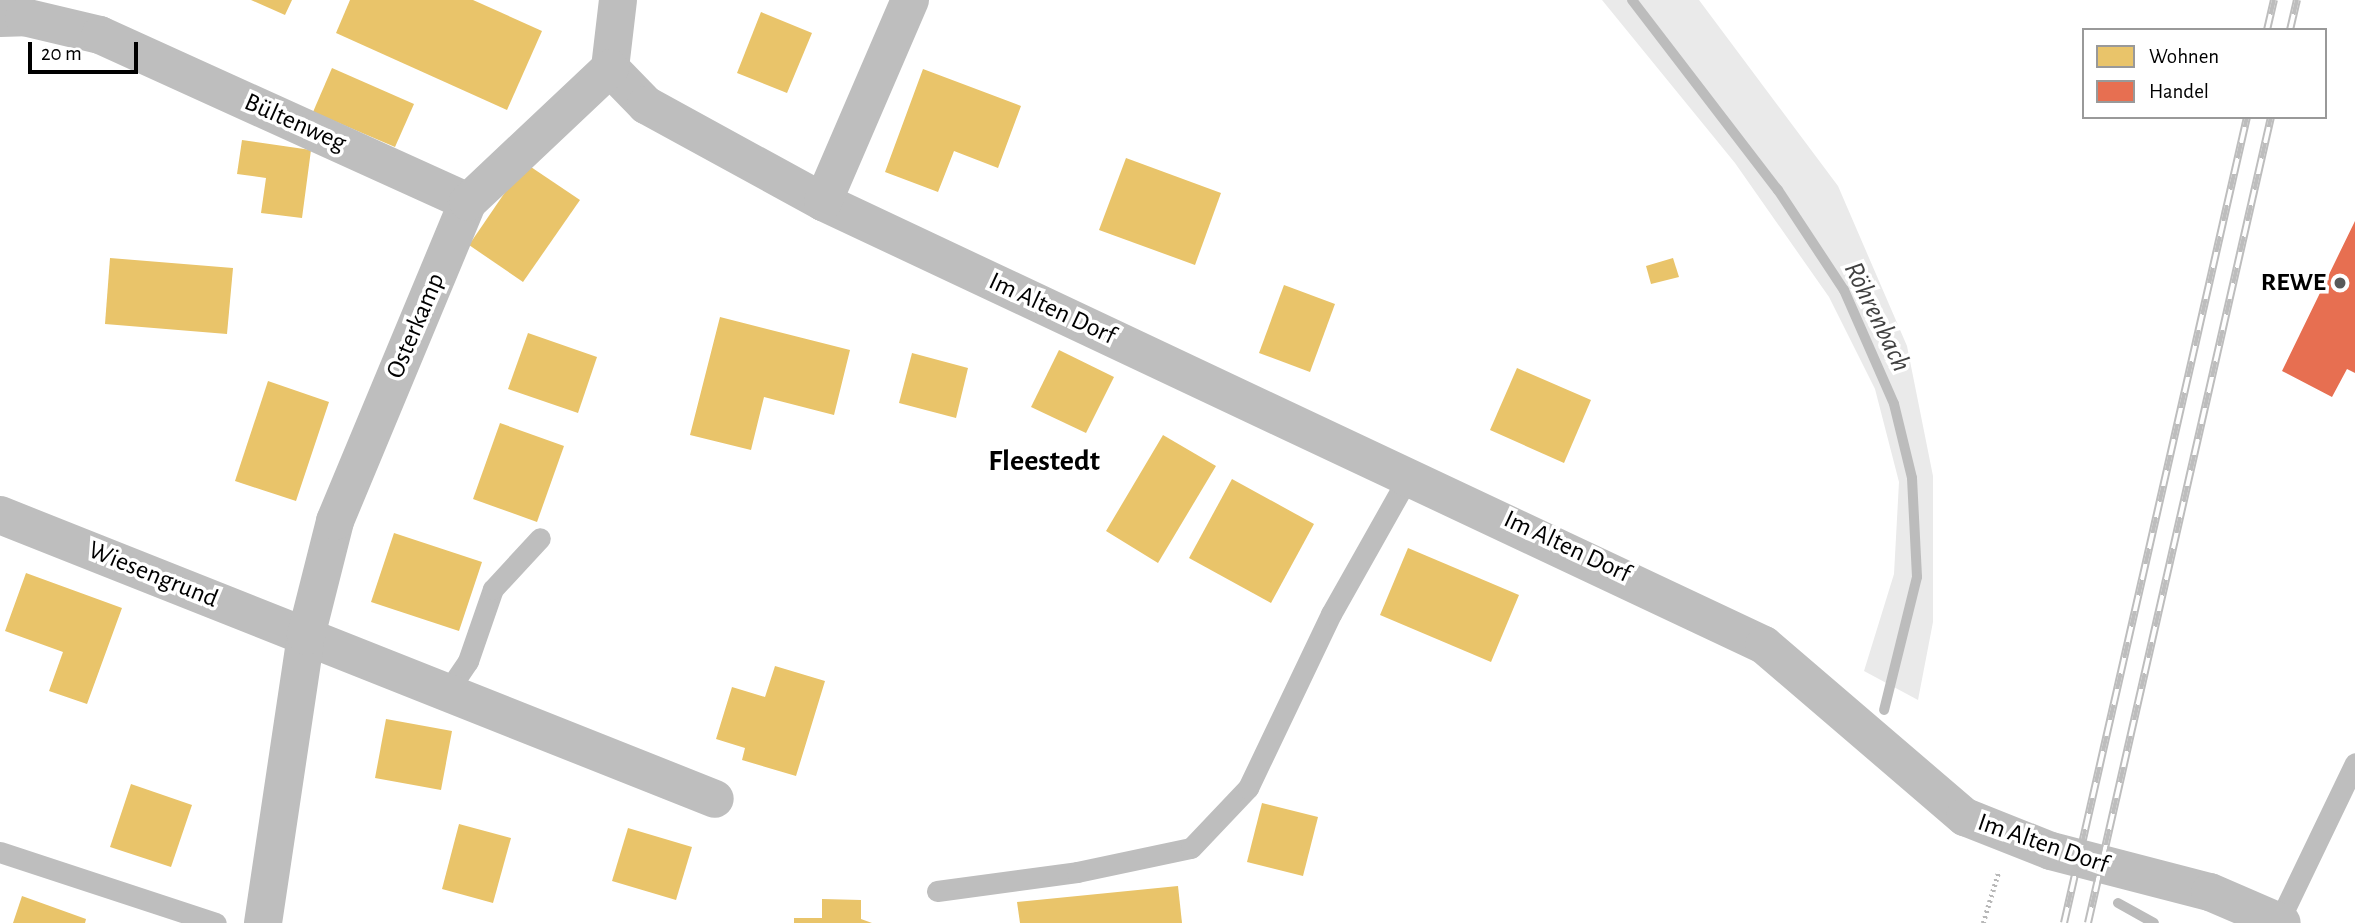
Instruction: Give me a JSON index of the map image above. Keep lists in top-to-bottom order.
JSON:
{
  "streets": {
    "street": [
      "Bültenweg",
      "Im Alten Dorf",
      "Osterkamp",
      "Wiesengrund"
    ]
  },
  "crossings": [
    ["Bültenweg", "Osterkamp"],
    ["Im Alten Dorf", "Osterkamp"],
    ["Osterkamp", "Wiesengrund"]
  ],
  "districts": ["Fleestedt"],
  "water": ["Röhrenbach"],
  "places": ["REWE"],
  "legend": ["Wohnen", "Handel"],
  "scale_bar": "20 m"
}
